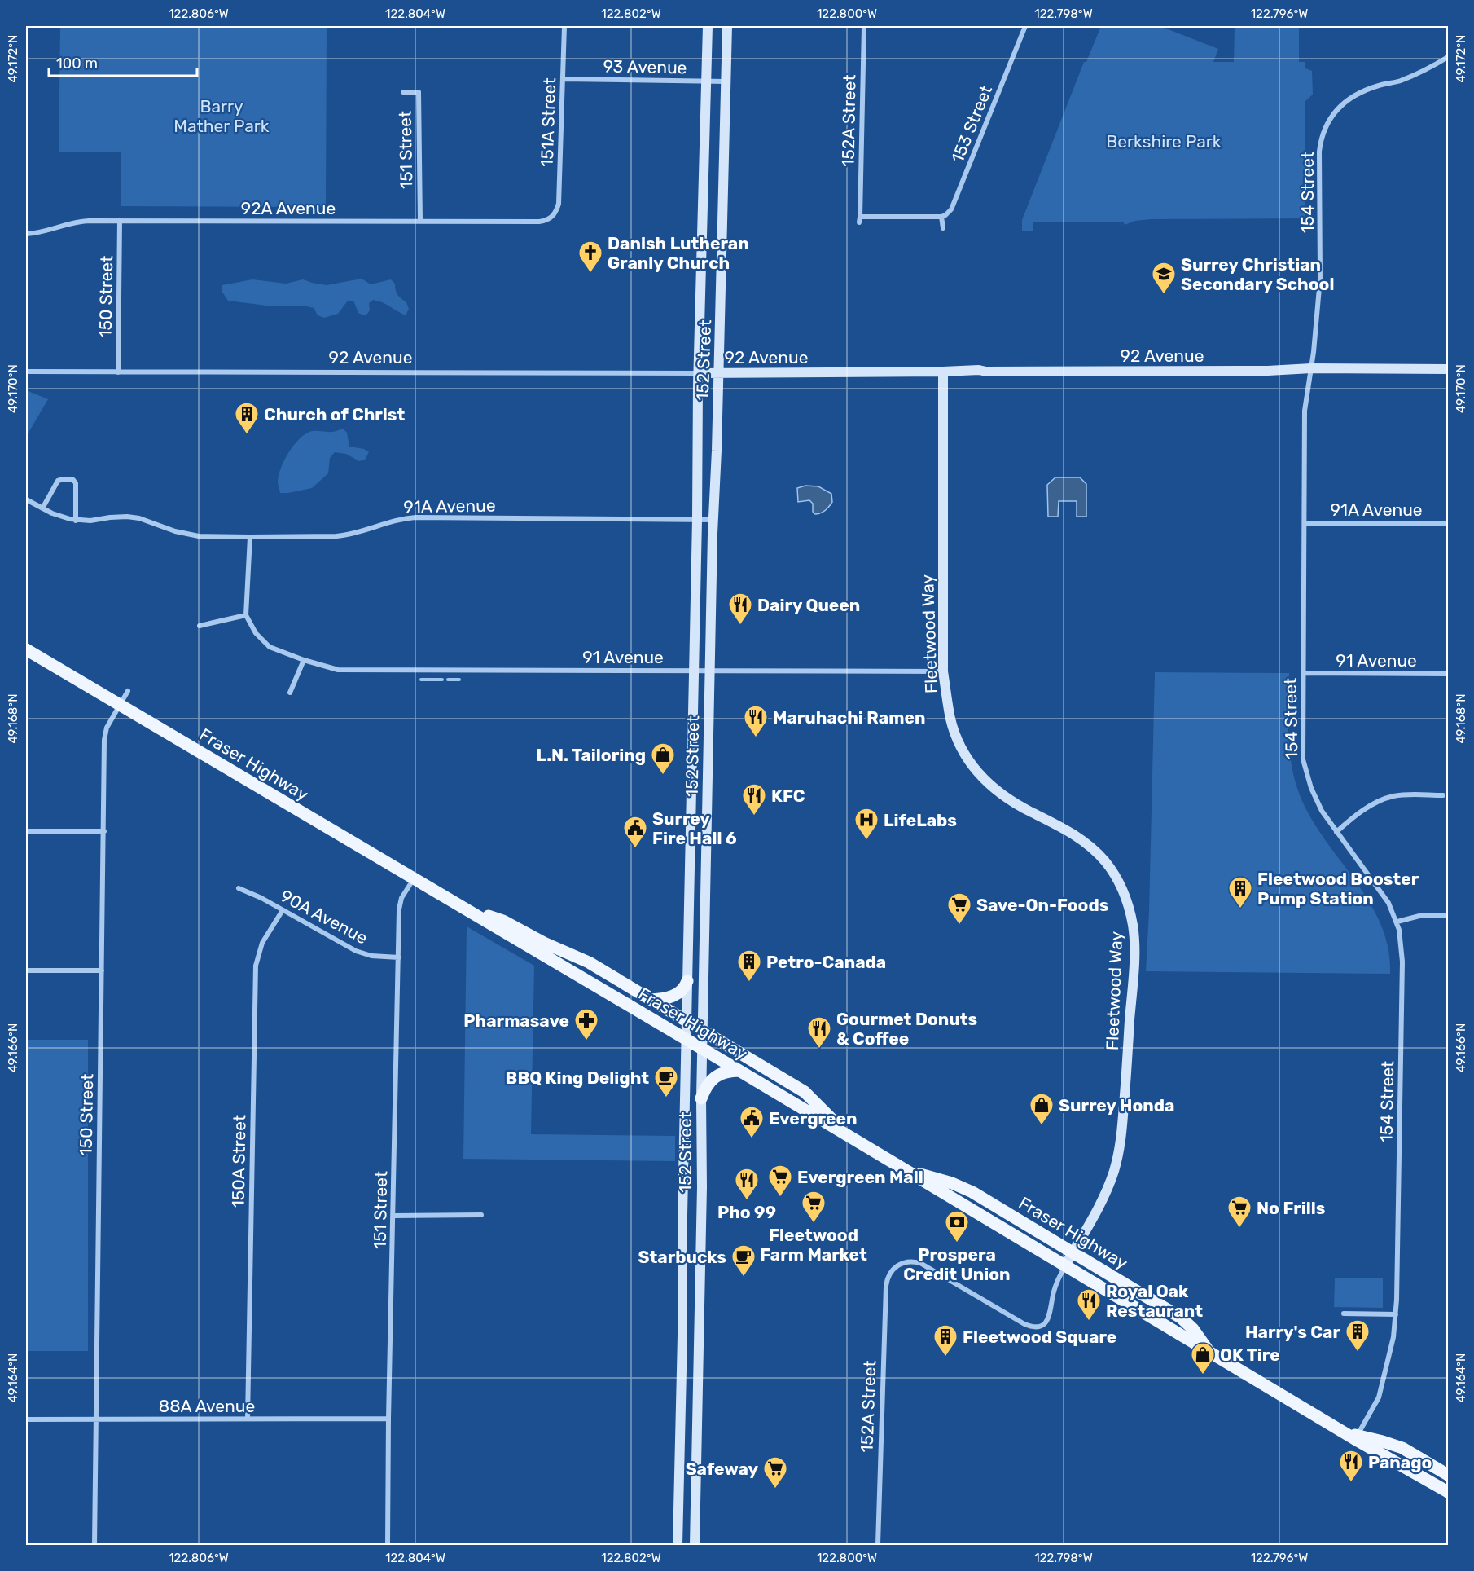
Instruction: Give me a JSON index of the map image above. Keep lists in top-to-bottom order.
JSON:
{
  "streets": {
    "main road": [
      "92 Avenue",
      "152 Street",
      "Fleetwood Way",
      "Fraser Highway"
    ],
    "street": [
      "93 Avenue",
      "152A Street",
      "151A Street",
      "153 Street",
      "151 Street",
      "154 Street",
      "92A Avenue",
      "150 Street",
      "91A Avenue",
      "91 Avenue",
      "90A Avenue",
      "150A Street",
      "88A Avenue"
    ]
  },
  "crossings": [
    ["93 Avenue", "151A Street"],
    ["93 Avenue", "152 Street"],
    ["152A Street", "Fleetwood Way"],
    ["151A Street", "92A Avenue"],
    ["151 Street", "92A Avenue"],
    ["151 Street", "Fraser Highway"],
    ["151 Street", "90A Avenue"],
    ["151 Street", "88A Avenue"],
    ["154 Street", "92 Avenue"],
    ["154 Street", "91A Avenue"],
    ["154 Street", "91 Avenue"],
    ["154 Street", "Fraser Highway"],
    ["92A Avenue", "150 Street"],
    ["150 Street", "92 Avenue"],
    ["150 Street", "Fraser Highway"],
    ["150 Street", "88A Avenue"],
    ["92 Avenue", "152 Street"],
    ["92 Avenue", "Fleetwood Way"],
    ["152 Street", "91A Avenue"],
    ["152 Street", "91 Avenue"],
    ["152 Street", "Fraser Highway"],
    ["Fleetwood Way", "91 Avenue"],
    ["Fleetwood Way", "Fraser Highway"],
    ["90A Avenue", "150A Street"],
    ["150A Street", "88A Avenue"]
  ],
  "parks": ["Barry Mather Park", "Berkshire Park"],
  "places": {
    "church": ["Danish Lutheran Granly Church"],
    "school or university": ["Surrey Christian Secondary School"],
    "building": [
      "Church of Christ",
      "Fleetwood Booster Pump Station",
      "Petro-Canada",
      "Harry's Car",
      "Fleetwood Square"
    ],
    "restaurant": [
      "Dairy Queen",
      "Maruhachi Ramen",
      "KFC",
      "Gourmet Donuts & Coffee",
      "Pho 99",
      "Royal Oak Restaurant",
      "Panago"
    ],
    "shop": ["L.N. Tailoring", "Surrey Honda", "OK Tire"],
    "hospital": ["LifeLabs"],
    "public building": ["Surrey Fire Hall 6", "Evergreen"],
    "supermarket": [
      "Save-On-Foods",
      "Evergreen Mall",
      "Fleetwood Farm Market",
      "No Frills",
      "Safeway"
    ],
    "pharmacy": ["Pharmasave"],
    "cafe": ["BBQ King Delight", "Starbucks"],
    "bank": ["Prospera Credit Union"]
  },
  "scale_bar": "100 m",
  "coordinates": [
    "122.806°W",
    "122.804°W",
    "122.802°W",
    "122.800°W",
    "122.798°W",
    "122.796°W",
    "49.172°N",
    "49.170°N",
    "49.168°N",
    "49.166°N",
    "49.164°N"
  ]
}
